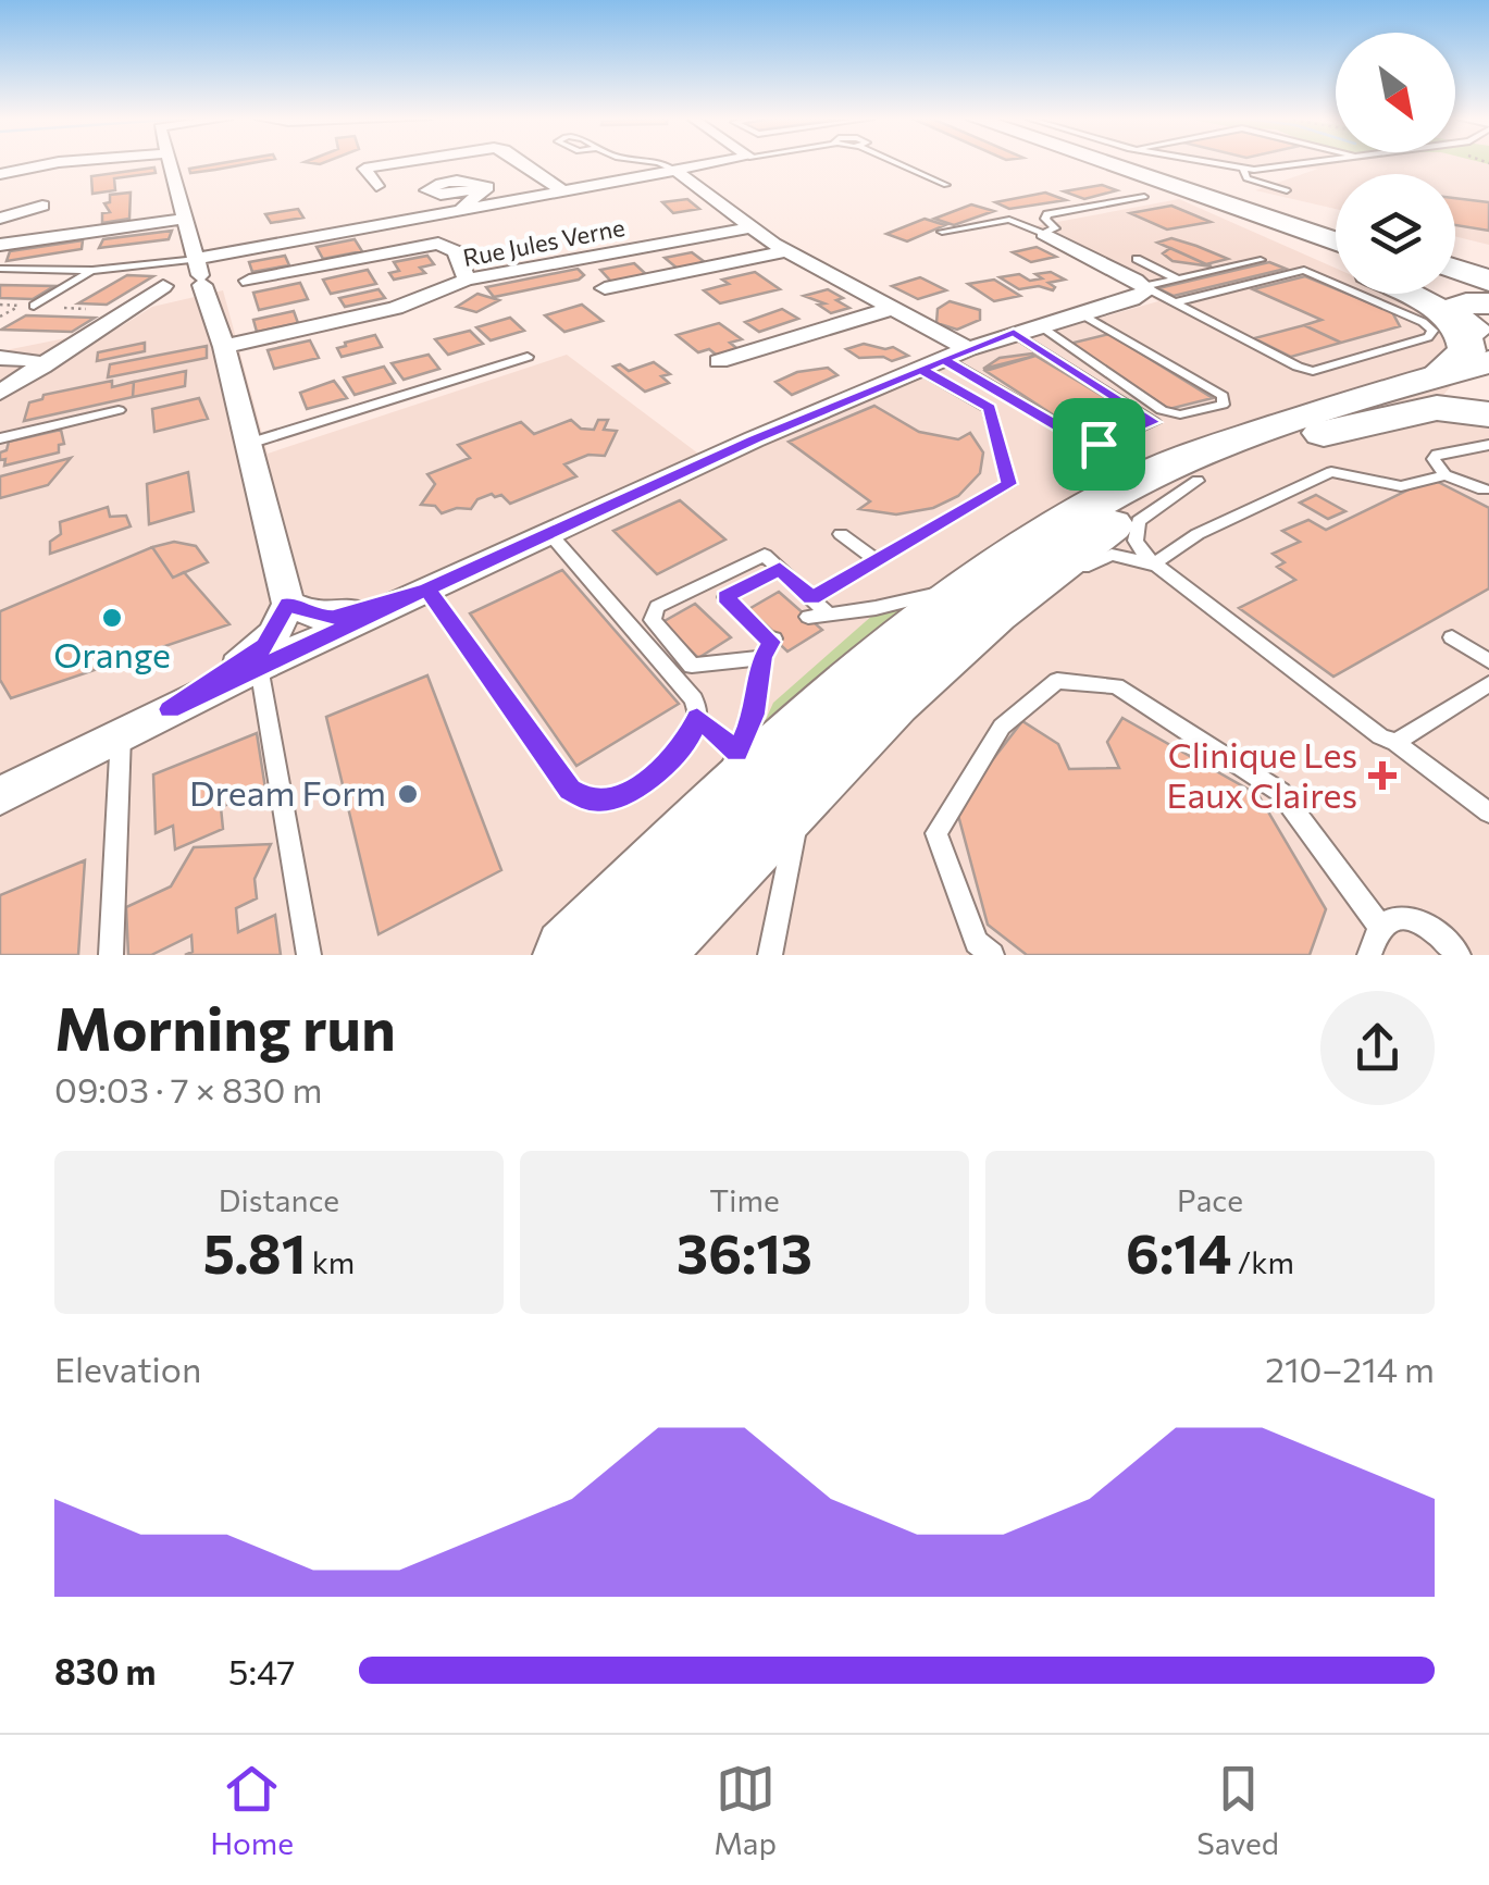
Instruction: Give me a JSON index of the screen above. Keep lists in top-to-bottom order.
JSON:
{
  "streets": {
    "street": ["Rue Jules Verne"]
  },
  "places": {
    "other": ["Orange", "Dream Form"],
    "health": ["Clinique Les Eaux Claires"]
  },
  "north": "bottom right",
  "page": {
    "heading": ["Morning run", "09:03 · 7 × 830 m"],
    "stats": [
      ["Distance", "5.81 km"],
      ["Time", "36:13"],
      ["Pace", "6:14 /km"]
    ],
    "chart": ["Elevation", "210–214 m"],
    "list": [
      {
        "name": "830 m",
        "note": "5:47"
      }
    ],
    "tabs": ["Home", "Map", "Saved"]
  }
}
